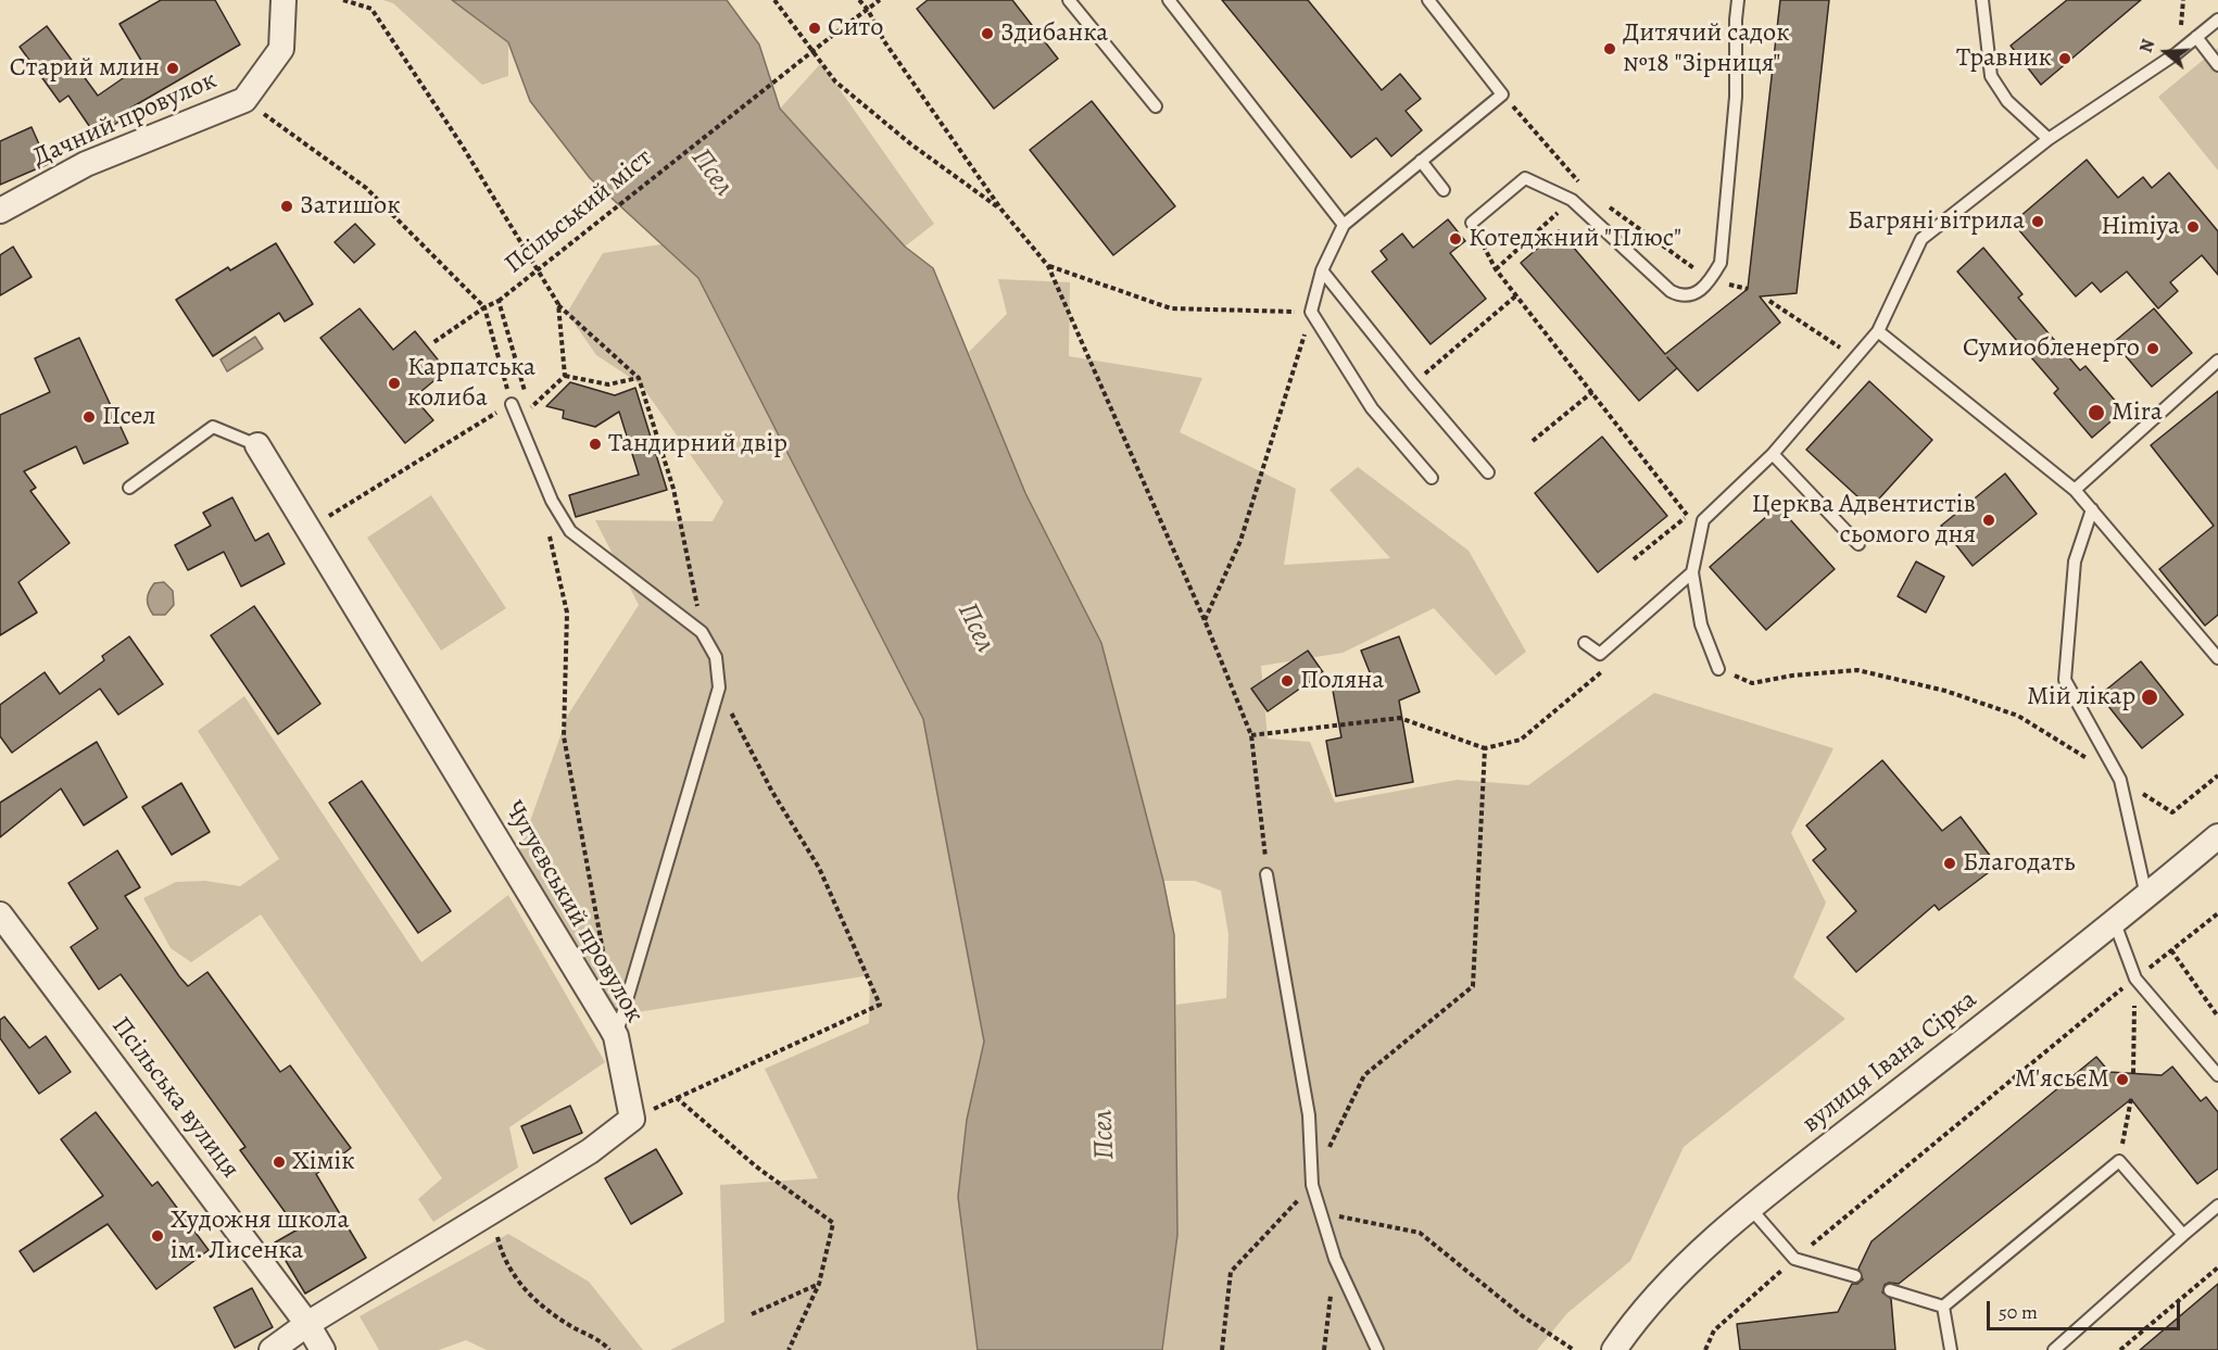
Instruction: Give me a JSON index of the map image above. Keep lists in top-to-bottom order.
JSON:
{
  "streets": {
    "street": [
      "Дачний провулок",
      "Чугуєвський провулок",
      "вулиця Івана Сірка",
      "Псільська вулиця"
    ],
    "path": ["Псільський міст"]
  },
  "water": ["Псел"],
  "places": [
    "Сито",
    "Здибанка",
    "Дитячий садок №18 \"Зірниця\"",
    "Травник",
    "Старий млин",
    "Затишок",
    "Багряні вітрила",
    "Himiya",
    "Котеджний \"Плюс\"",
    "Сумиобленерго",
    "Карпатська колиба",
    "Mira",
    "Псел",
    "Тандирний двір",
    "Церква Адвентистів сьомого дня",
    "Поляна",
    "Мій лікар",
    "Благодать",
    "М'ясьєМ",
    "Хімік",
    "Художня школа ім. Лисенка"
  ],
  "scale_bar": "50 m",
  "north": "left"
}
